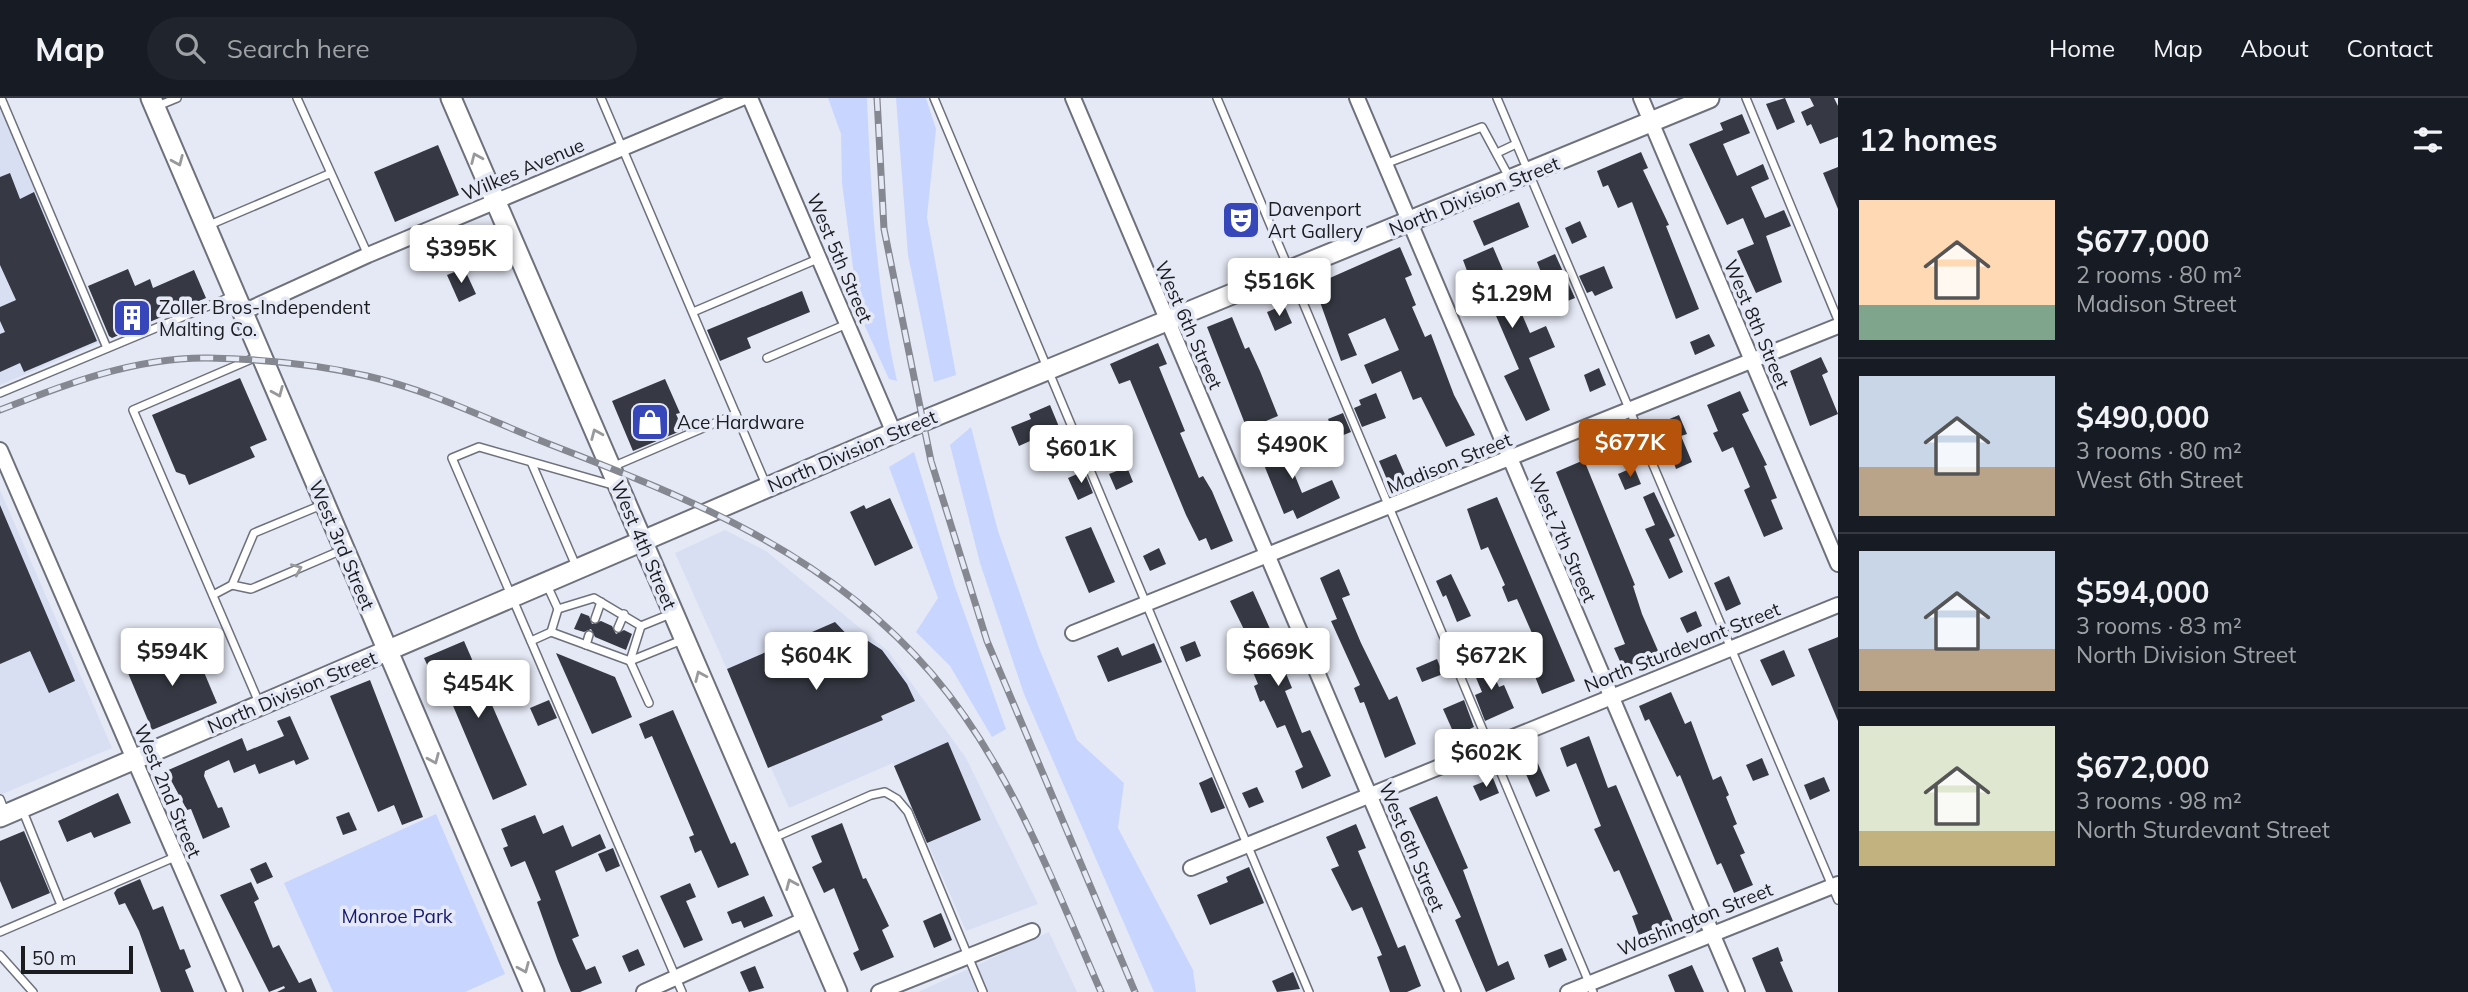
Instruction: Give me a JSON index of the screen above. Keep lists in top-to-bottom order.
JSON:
{
  "streets": {
    "main road": ["North Division Street", "West 3rd Street", "West 4th Street"],
    "street": [
      "Wilkes Avenue",
      "West 5th Street",
      "West 8th Street",
      "West 6th Street",
      "Madison Street",
      "West 7th Street",
      "North Sturdevant Street",
      "West 2nd Street",
      "Washington Street"
    ]
  },
  "crossings": [
    ["Wilkes Avenue", "West 3rd Street"],
    ["Wilkes Avenue", "West 4th Street"],
    ["North Division Street", "West 5th Street"],
    ["North Division Street", "West 8th Street"],
    ["North Division Street", "West 6th Street"],
    ["North Division Street", "West 7th Street"],
    ["North Division Street", "West 3rd Street"],
    ["North Division Street", "West 4th Street"],
    ["North Division Street", "West 2nd Street"],
    ["West 8th Street", "Madison Street"],
    ["West 6th Street", "Madison Street"],
    ["West 6th Street", "North Sturdevant Street"],
    ["Madison Street", "West 7th Street"],
    ["West 7th Street", "North Sturdevant Street"],
    ["West 7th Street", "Washington Street"]
  ],
  "one_way": ["West 3rd Street", "West 4th Street"],
  "parks": ["Monroe Park"],
  "places": {
    "theatre": ["Davenport Art Gallery"],
    "building": ["Zoller Bros-Independent Malting Co."],
    "shop": ["Ace Hardware"]
  },
  "scale_bar": "50 m",
  "page": {
    "header": "Map",
    "search": "Search here",
    "nav": [
      "Home",
      "Map",
      "About",
      "Contact"
    ],
    "heading": "12 homes",
    "list": [
      {
        "name": "$677,000",
        "note": "2 rooms · 80 m² · Madison Street"
      },
      {
        "name": "$490,000",
        "note": "3 rooms · 80 m² · West 6th Street"
      },
      {
        "name": "$594,000",
        "note": "3 rooms · 83 m² · North Division Street"
      },
      {
        "name": "$672,000",
        "note": "3 rooms · 98 m² · North Sturdevant Street"
      }
    ],
    "price": [
      "$395K",
      "$516K",
      "$1.29M",
      "$677K",
      "$490K",
      "$601K",
      "$594K",
      "$669K",
      "$604K",
      "$672K",
      "$454K",
      "$602K"
    ],
    "scale": "50 m"
  }
}
